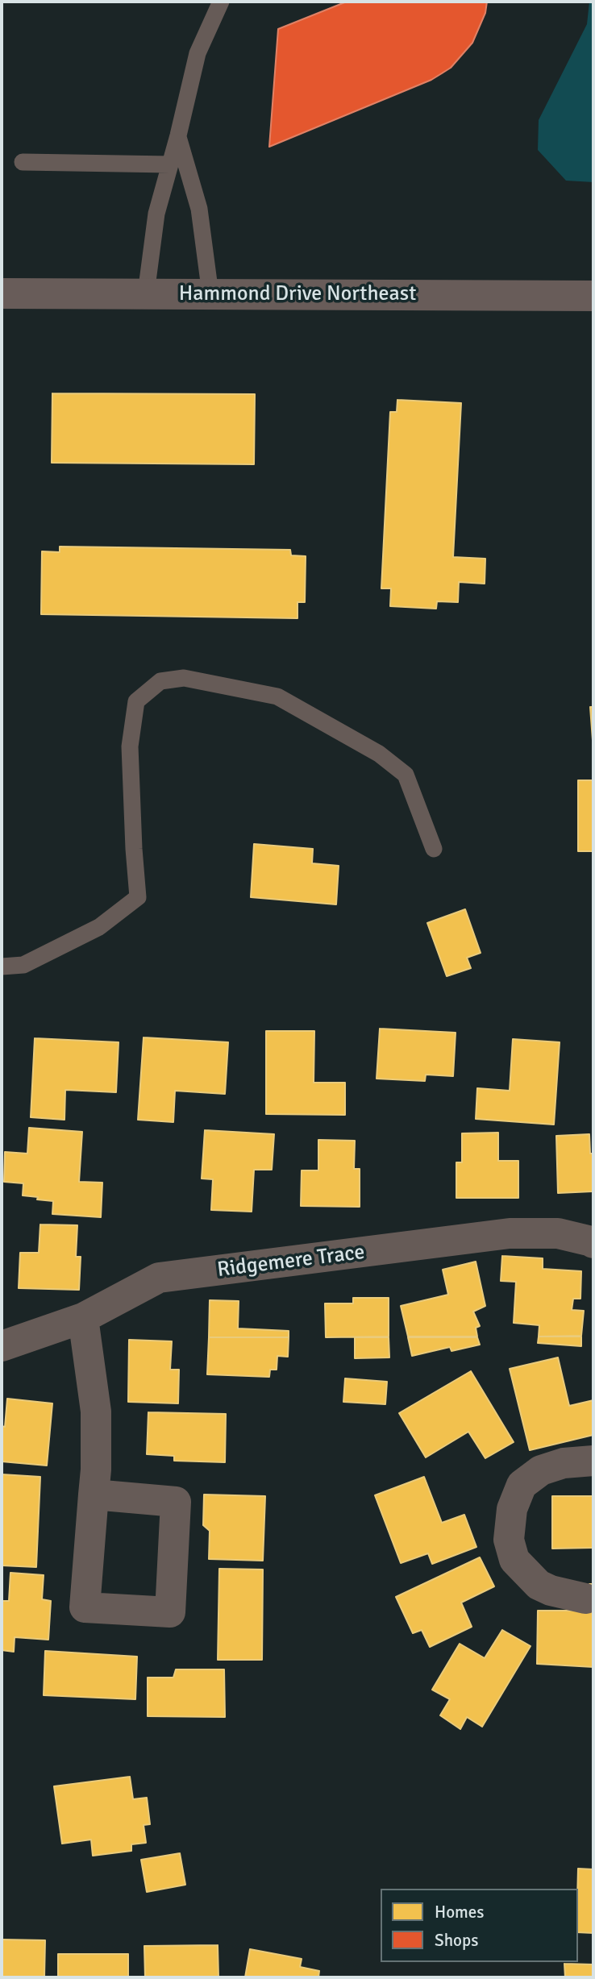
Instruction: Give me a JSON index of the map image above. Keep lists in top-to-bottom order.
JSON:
{
  "streets": {
    "street": ["Hammond Drive Northeast", "Ridgemere Trace"]
  },
  "legend": ["Homes", "Shops"]
}
